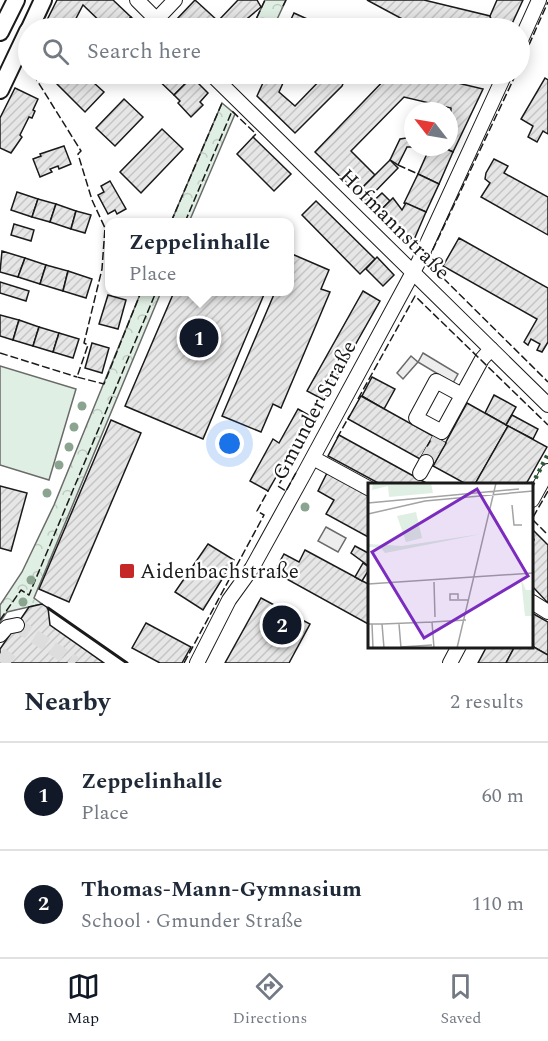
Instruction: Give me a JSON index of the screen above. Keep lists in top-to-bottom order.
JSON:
{
  "streets": {
    "street": ["Hofmannstraße", "Gmunder Straße"]
  },
  "crossings": [
    ["Hofmannstraße", "Gmunder Straße"]
  ],
  "places": {
    "transit": ["Aidenbachstraße"]
  },
  "north": "top left",
  "page": {
    "search": "Search here",
    "popup": ["Zeppelinhalle", "Place"],
    "pins": ["1", "2"],
    "heading": ["Nearby", "2 results"],
    "list": [
      {
        "mark": "1",
        "name": "Zeppelinhalle",
        "note": "Place",
        "value": "60 m"
      },
      {
        "mark": "2",
        "name": "Thomas-Mann-Gymnasium",
        "note": "School · Gmunder Straße",
        "value": "110 m"
      }
    ],
    "nav": ["Map", "Directions", "Saved"]
  }
}
